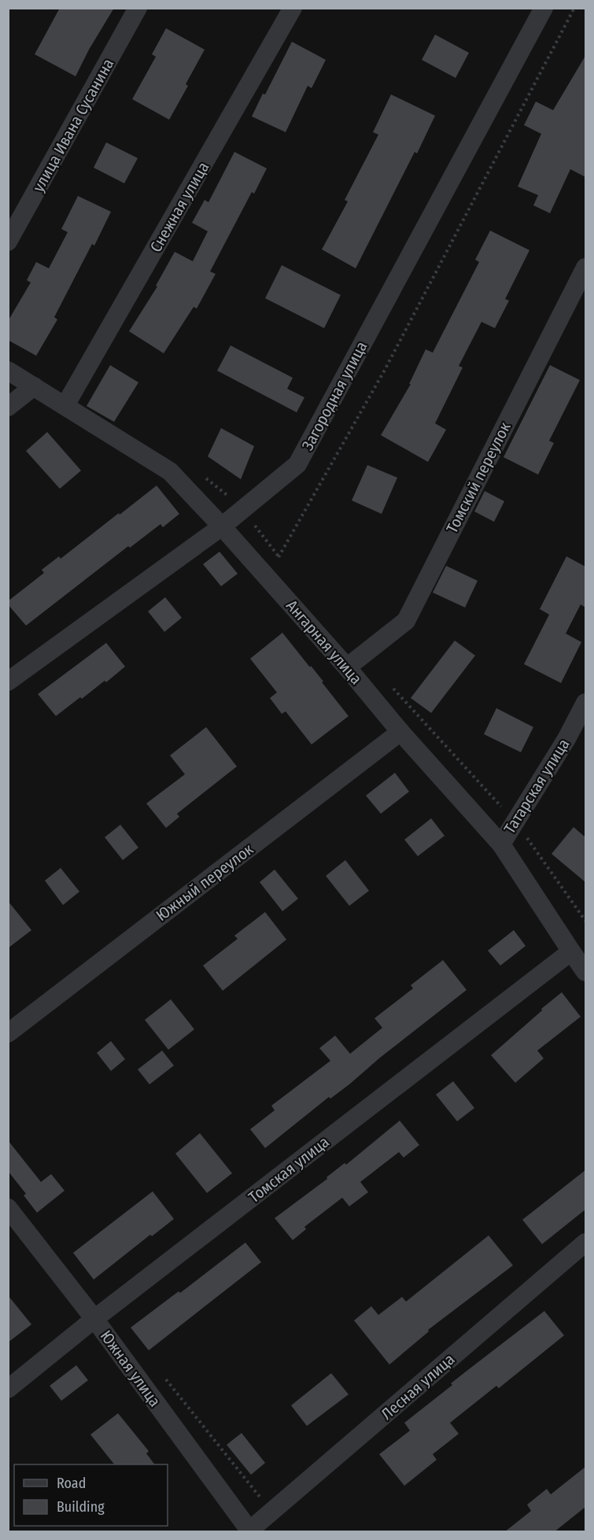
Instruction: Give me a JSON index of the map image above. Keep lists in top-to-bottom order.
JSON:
{
  "streets": {
    "street": [
      "улица Ивана Сусанина",
      "Снежная улица",
      "Загородная улица",
      "Томский переулок",
      "Ангарная улица",
      "Татарская улица",
      "Южный переулок",
      "Томская улица",
      "Южная улица",
      "Лесная улица"
    ]
  },
  "crossings": [
    ["Снежная улица", "Ангарная улица"],
    ["Загородная улица", "Ангарная улица"],
    ["Томский переулок", "Ангарная улица"],
    ["Ангарная улица", "Татарская улица"],
    ["Ангарная улица", "Южный переулок"],
    ["Ангарная улица", "Томская улица"],
    ["Томская улица", "Южная улица"],
    ["Южная улица", "Лесная улица"]
  ],
  "legend": ["Road", "Building"]
}
